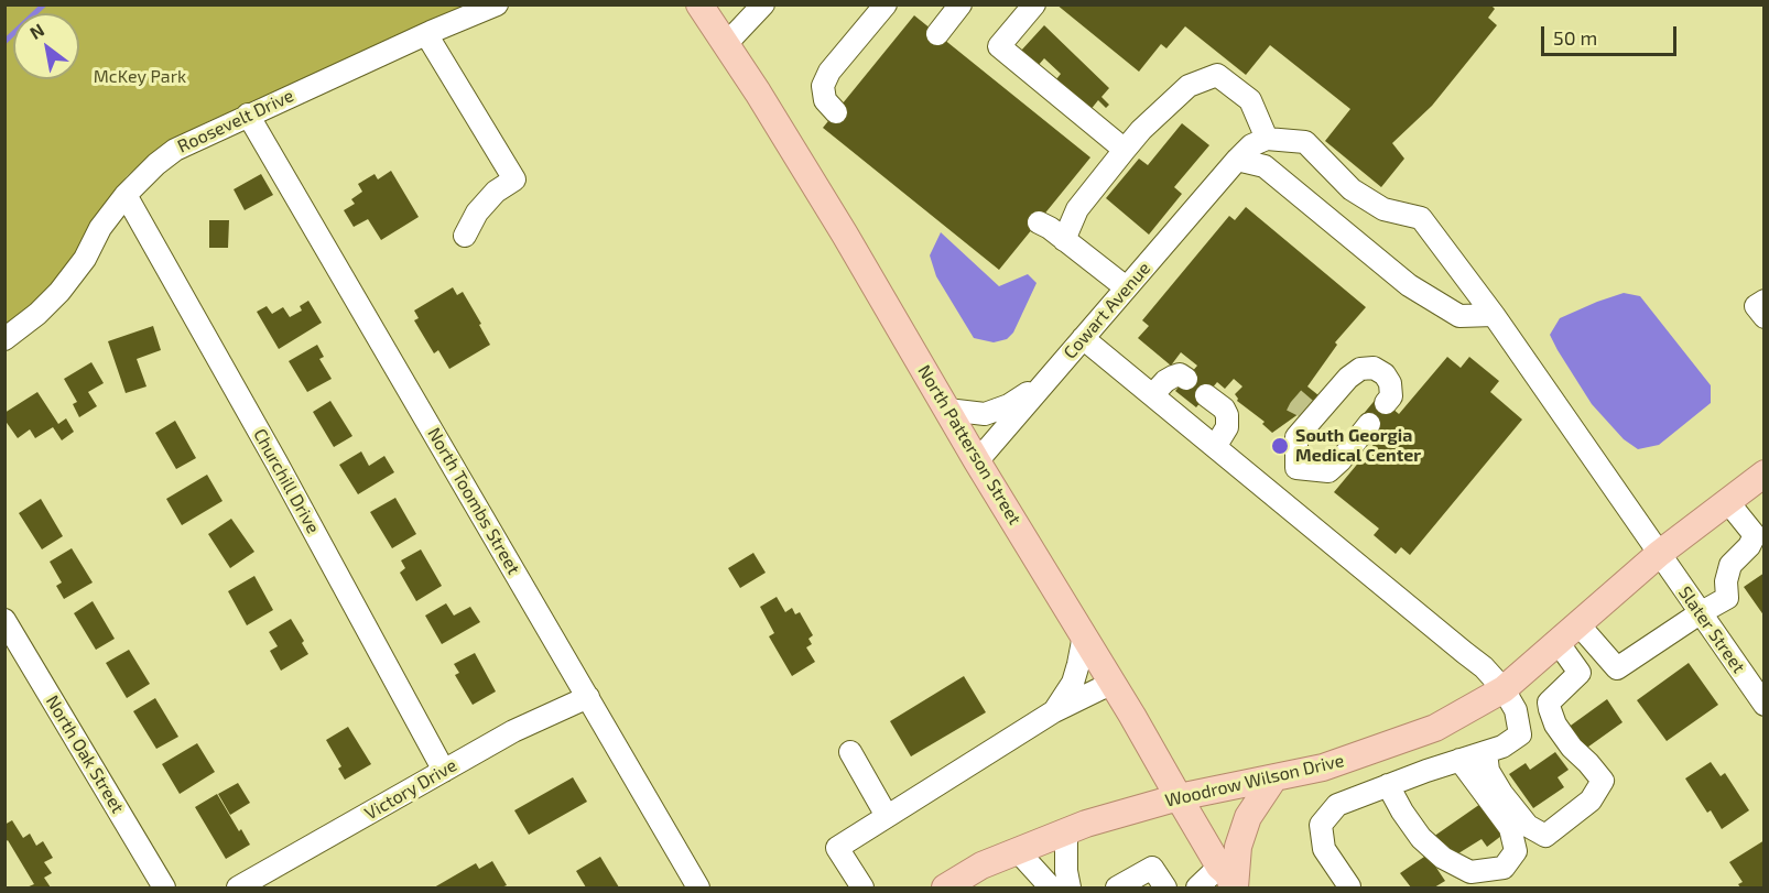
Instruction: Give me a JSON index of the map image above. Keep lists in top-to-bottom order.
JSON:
{
  "streets": {
    "main road": ["North Patterson Street", "Woodrow Wilson Drive"],
    "street": [
      "Roosevelt Drive",
      "Cowart Avenue",
      "Churchill Drive",
      "North Toombs Street",
      "Slater Street",
      "North Oak Street",
      "Victory Drive"
    ]
  },
  "crossings": [
    ["Roosevelt Drive", "Churchill Drive"],
    ["Roosevelt Drive", "North Toombs Street"],
    ["Cowart Avenue", "North Patterson Street"],
    ["Cowart Avenue", "Slater Street"],
    ["North Patterson Street", "Woodrow Wilson Drive"],
    ["Churchill Drive", "Victory Drive"],
    ["North Toombs Street", "Victory Drive"],
    ["Slater Street", "Woodrow Wilson Drive"]
  ],
  "parks": ["McKey Park"],
  "places": ["South Georgia Medical Center"],
  "scale_bar": "50 m",
  "north": "top left"
}
